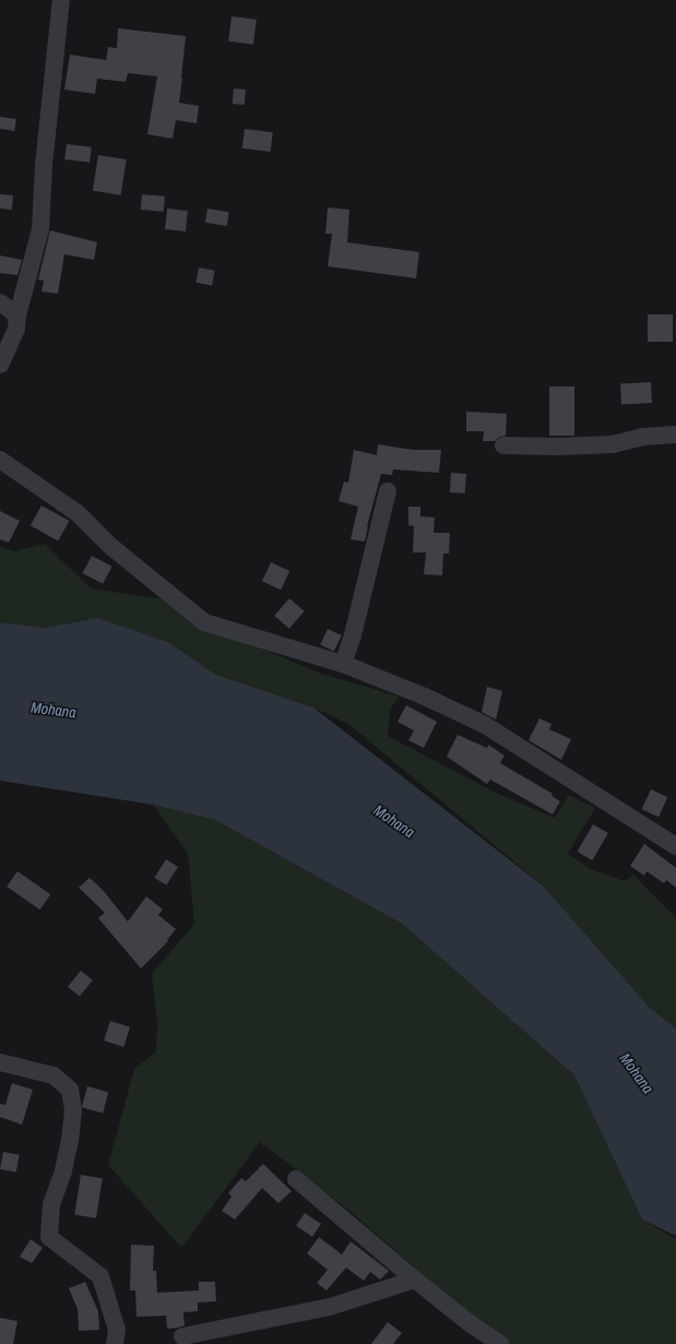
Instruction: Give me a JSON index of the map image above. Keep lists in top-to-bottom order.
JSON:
{
  "water": ["Mohana"]
}
